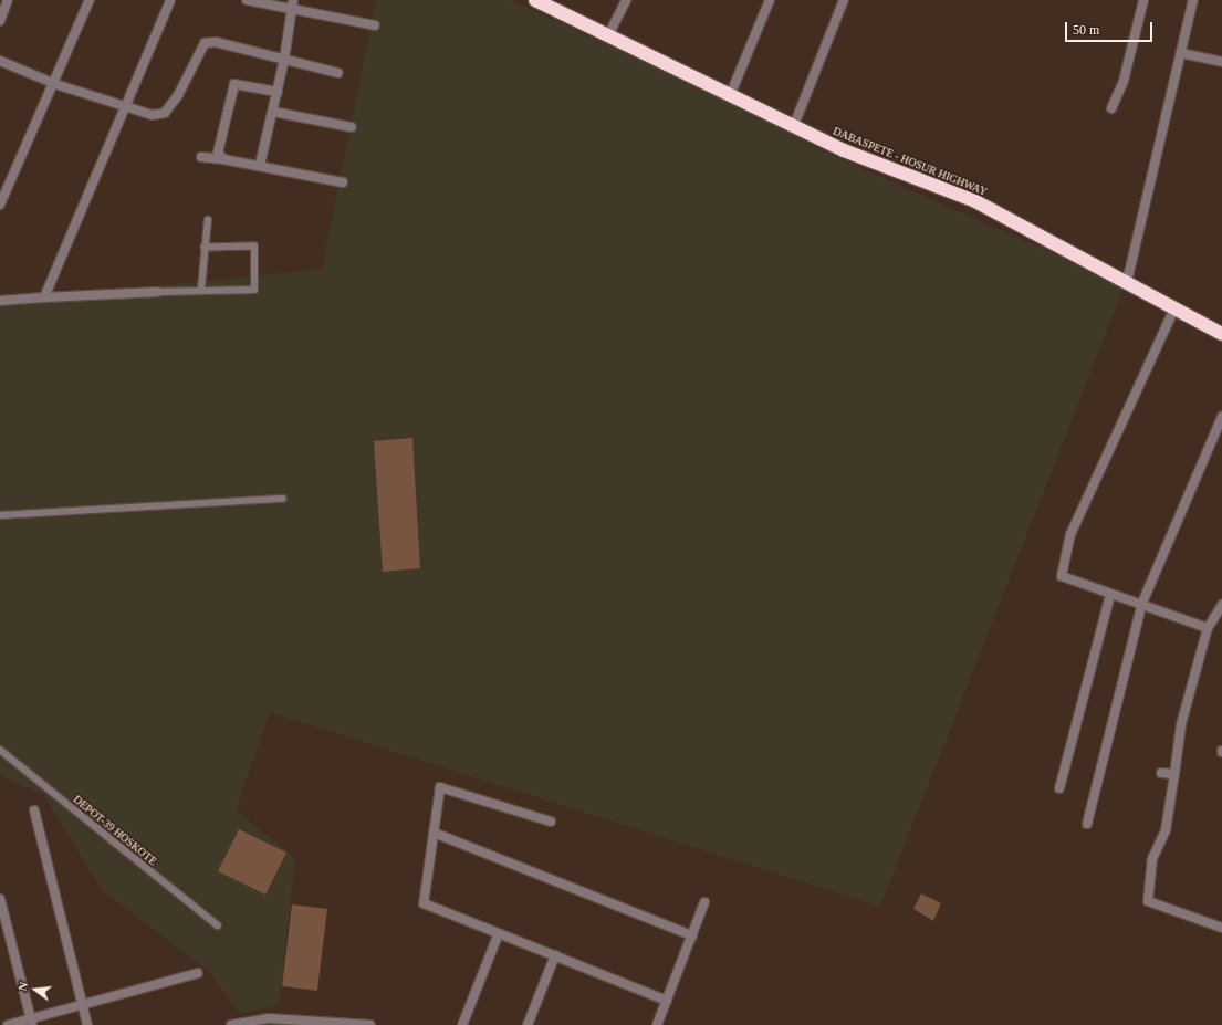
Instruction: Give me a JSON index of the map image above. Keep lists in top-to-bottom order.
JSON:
{
  "streets": {
    "highway": ["DABASPETE - HOSUR HIGHWAY"],
    "lane": ["DEPOT-39 HOSKOTE"]
  },
  "scale_bar": "50 m",
  "north": "left"
}
